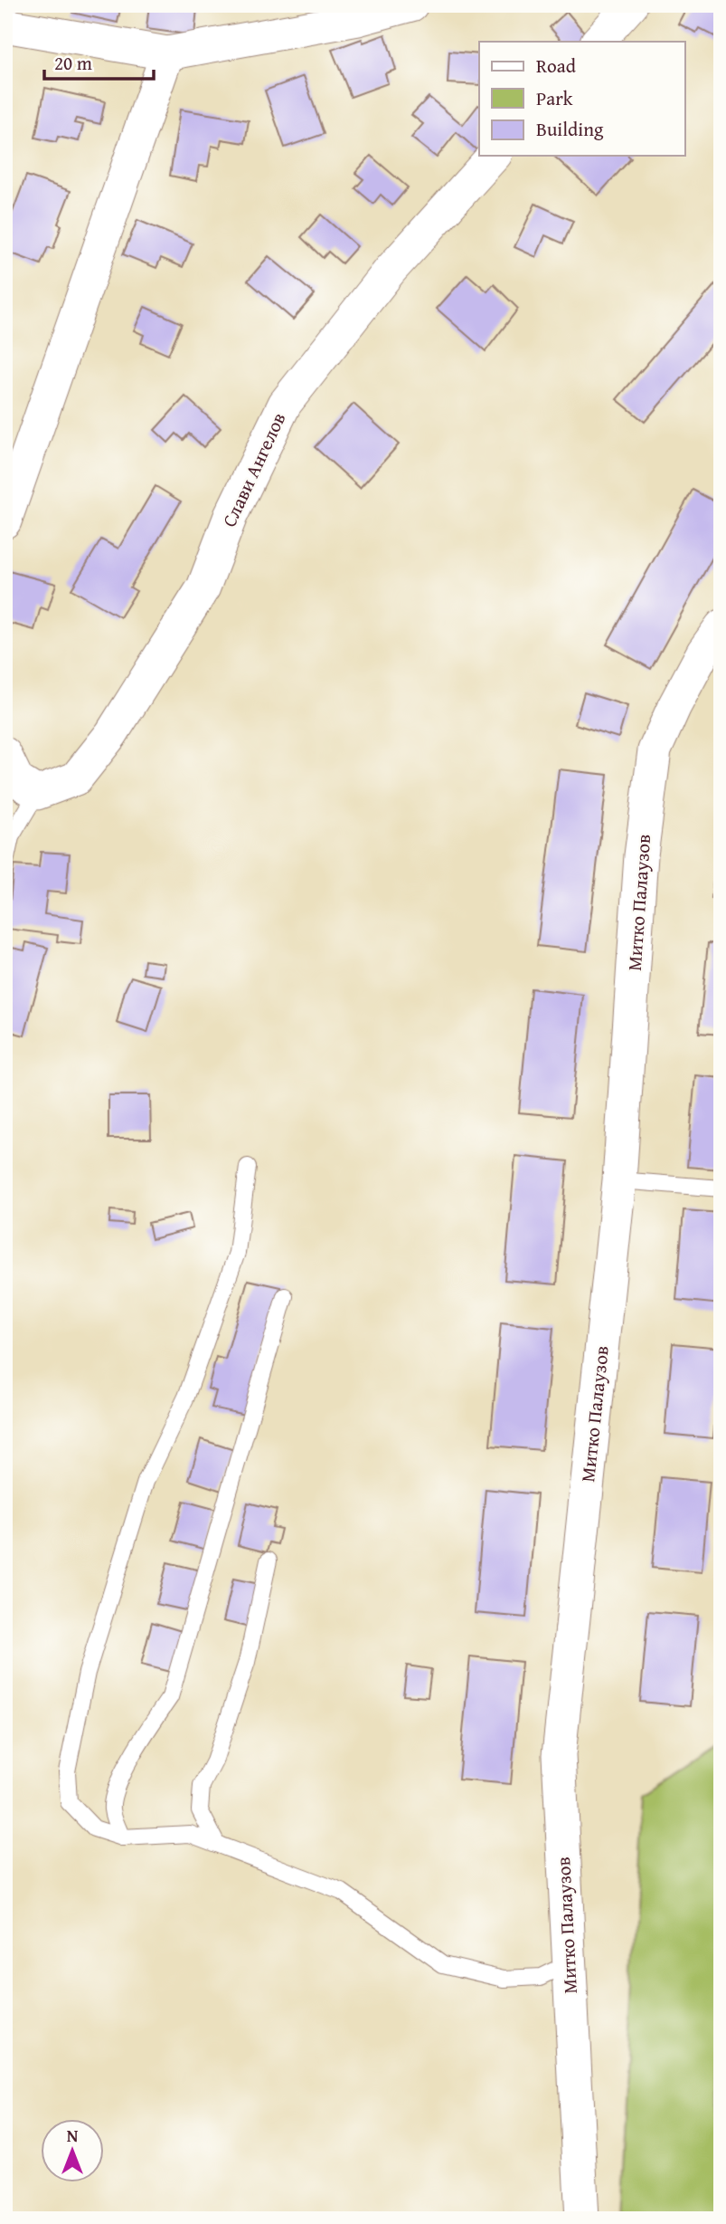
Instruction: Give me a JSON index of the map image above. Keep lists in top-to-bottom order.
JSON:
{
  "streets": {
    "street": ["Слави Ангелов", "Митко Палаузов"]
  },
  "legend": ["Road", "Park", "Building"],
  "scale_bar": "20 m",
  "north": "top"
}
